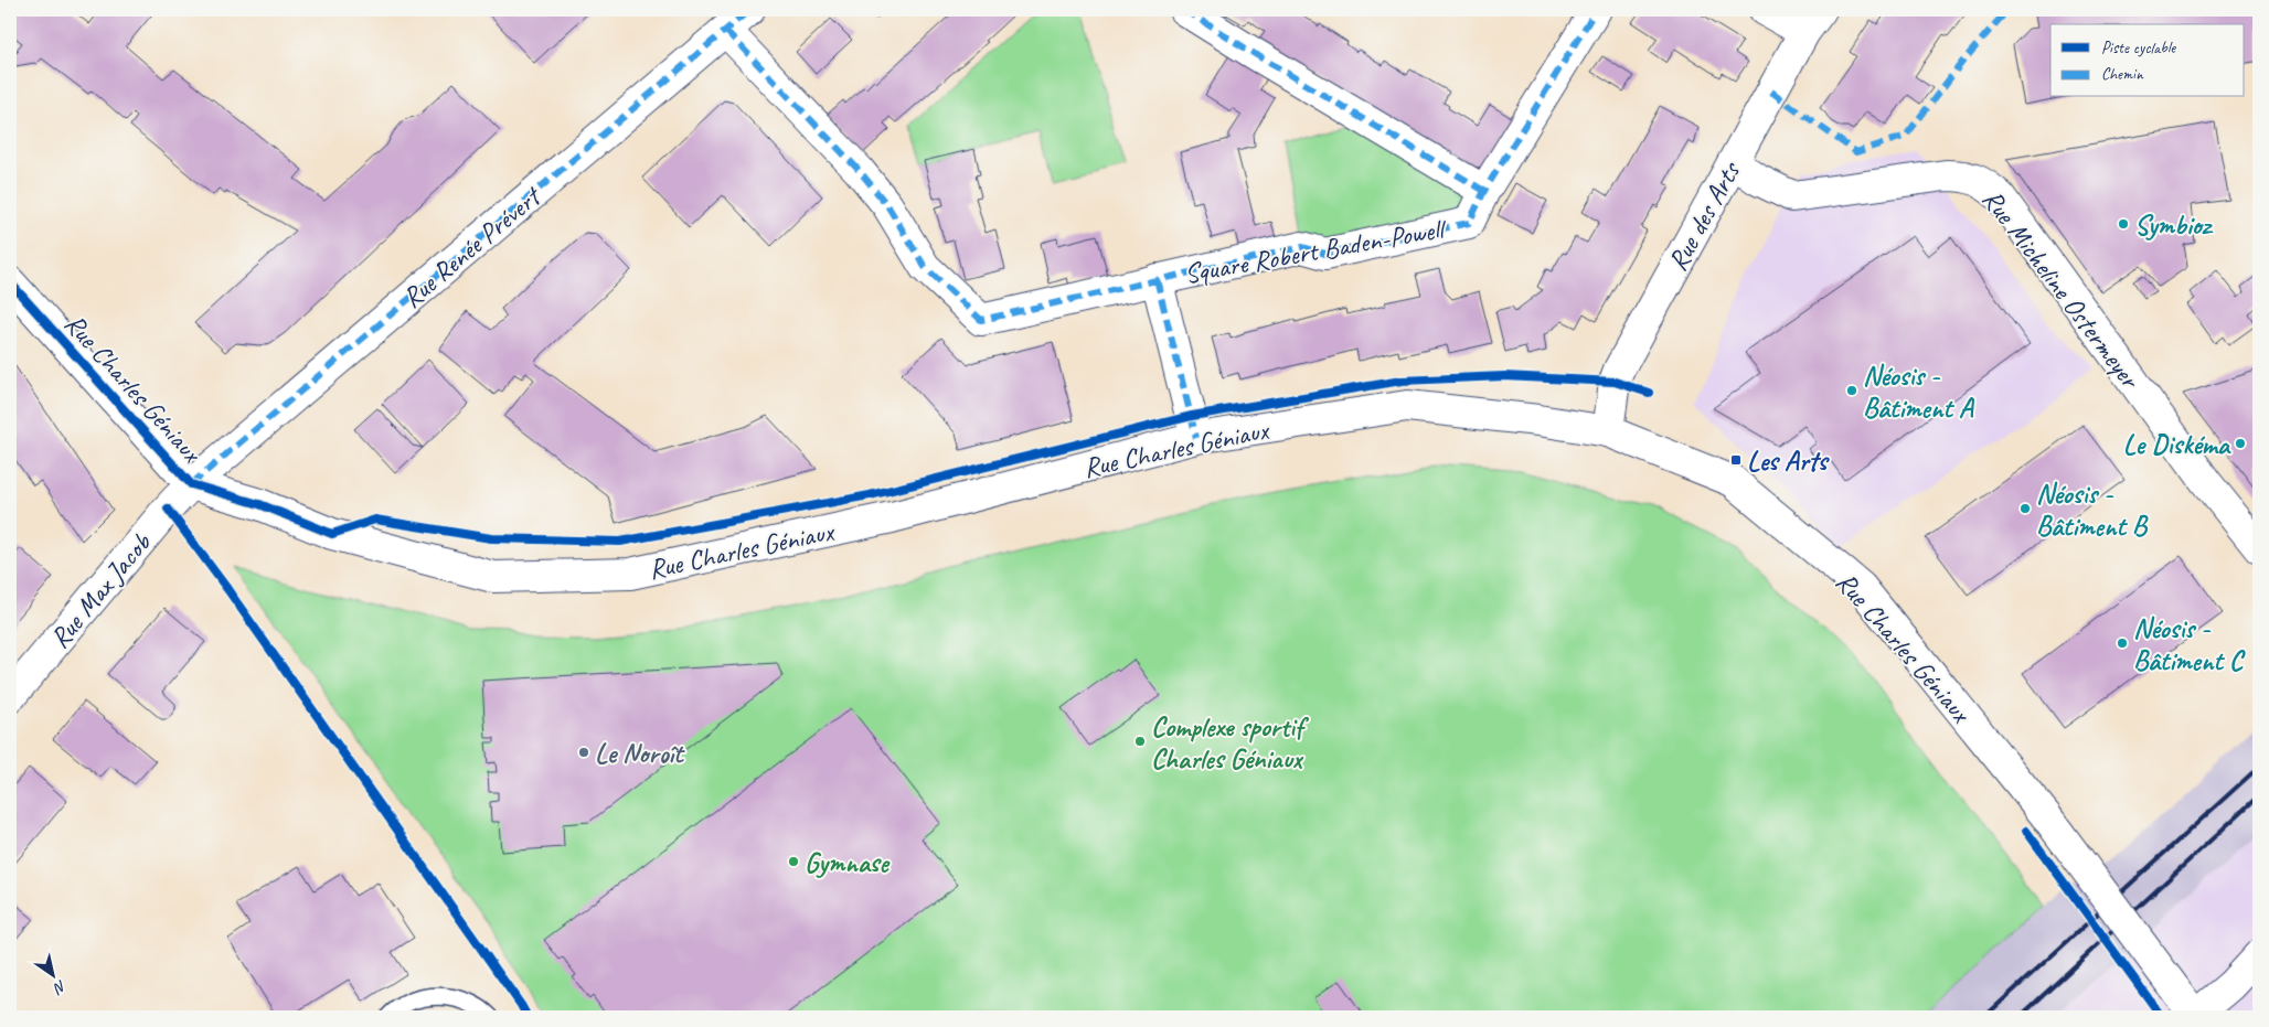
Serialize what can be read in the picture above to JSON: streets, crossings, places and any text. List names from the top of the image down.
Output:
{
  "streets": {
    "street": [
      "Rue des Arts",
      "Rue Renée Prévert",
      "Square Robert Baden-Powell",
      "Rue Micheline Ostermeyer",
      "Rue Charles Géniaux",
      "Rue Max Jacob"
    ]
  },
  "crossings": [
    ["Rue des Arts", "Rue Micheline Ostermeyer"],
    ["Rue des Arts", "Rue Charles Géniaux"],
    ["Rue Renée Prévert", "Square Robert Baden-Powell"],
    ["Rue Renée Prévert", "Rue Charles Géniaux"],
    ["Rue Renée Prévert", "Rue Max Jacob"],
    ["Square Robert Baden-Powell", "Rue Charles Géniaux"],
    ["Rue Charles Géniaux", "Rue Max Jacob"]
  ],
  "places": {
    "other": [
      "Symbioz",
      "Néosis - Bâtiment A",
      "Le Diskéma",
      "Néosis - Bâtiment B",
      "Néosis - Bâtiment C",
      "Complexe sportif Charles Géniaux",
      "Le Noroît",
      "Gymnase"
    ],
    "transit": ["Les Arts"]
  },
  "legend": ["Piste cyclable", "Chemin"],
  "north": "bottom right"
}
